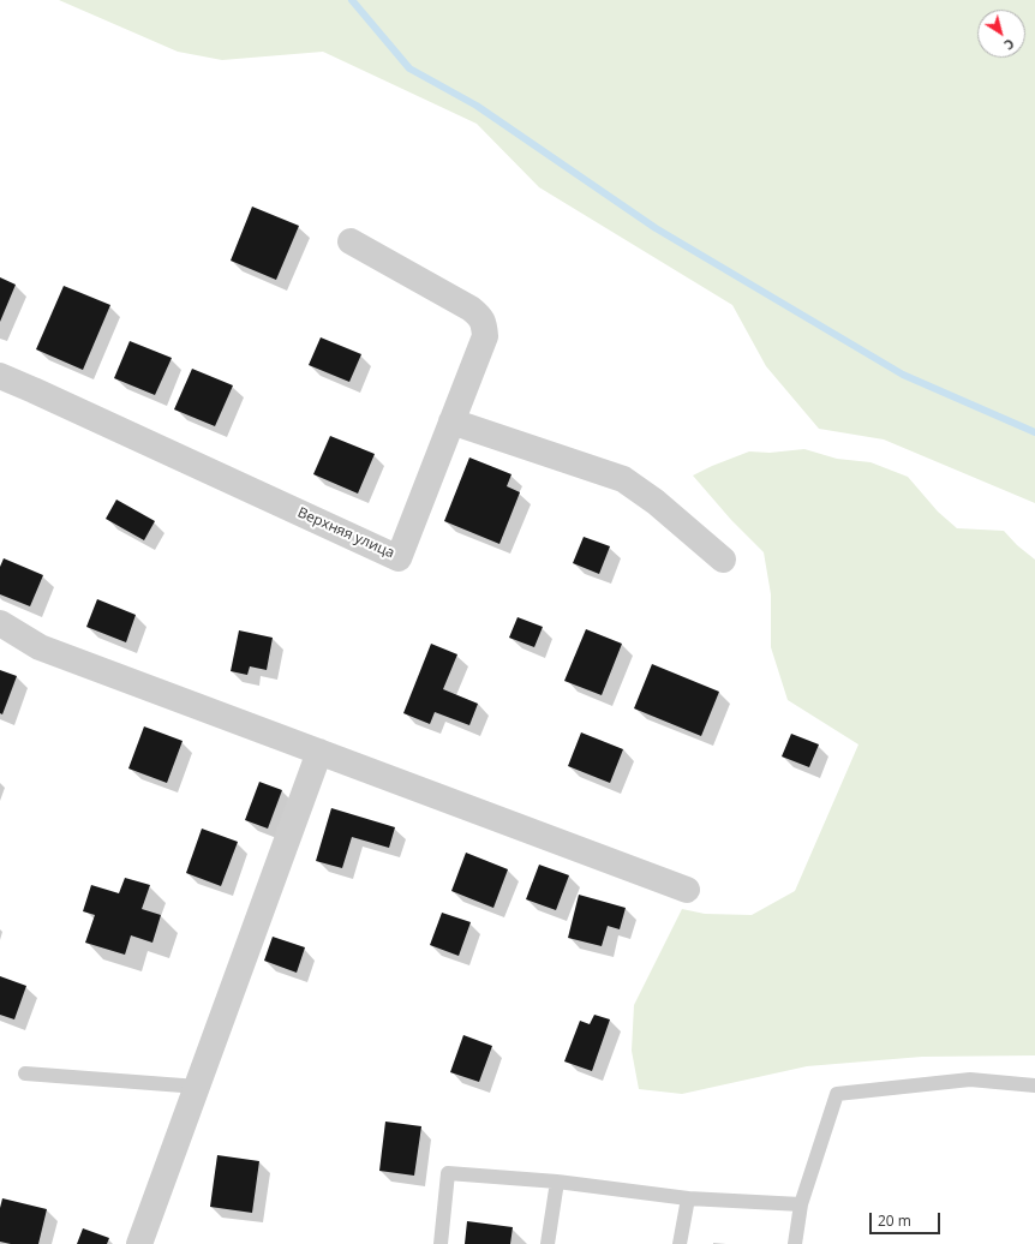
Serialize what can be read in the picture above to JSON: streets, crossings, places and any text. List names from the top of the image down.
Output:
{
  "streets": {
    "street": ["Верхняя улица"]
  },
  "scale_bar": "20 m",
  "north": "bottom right"
}
